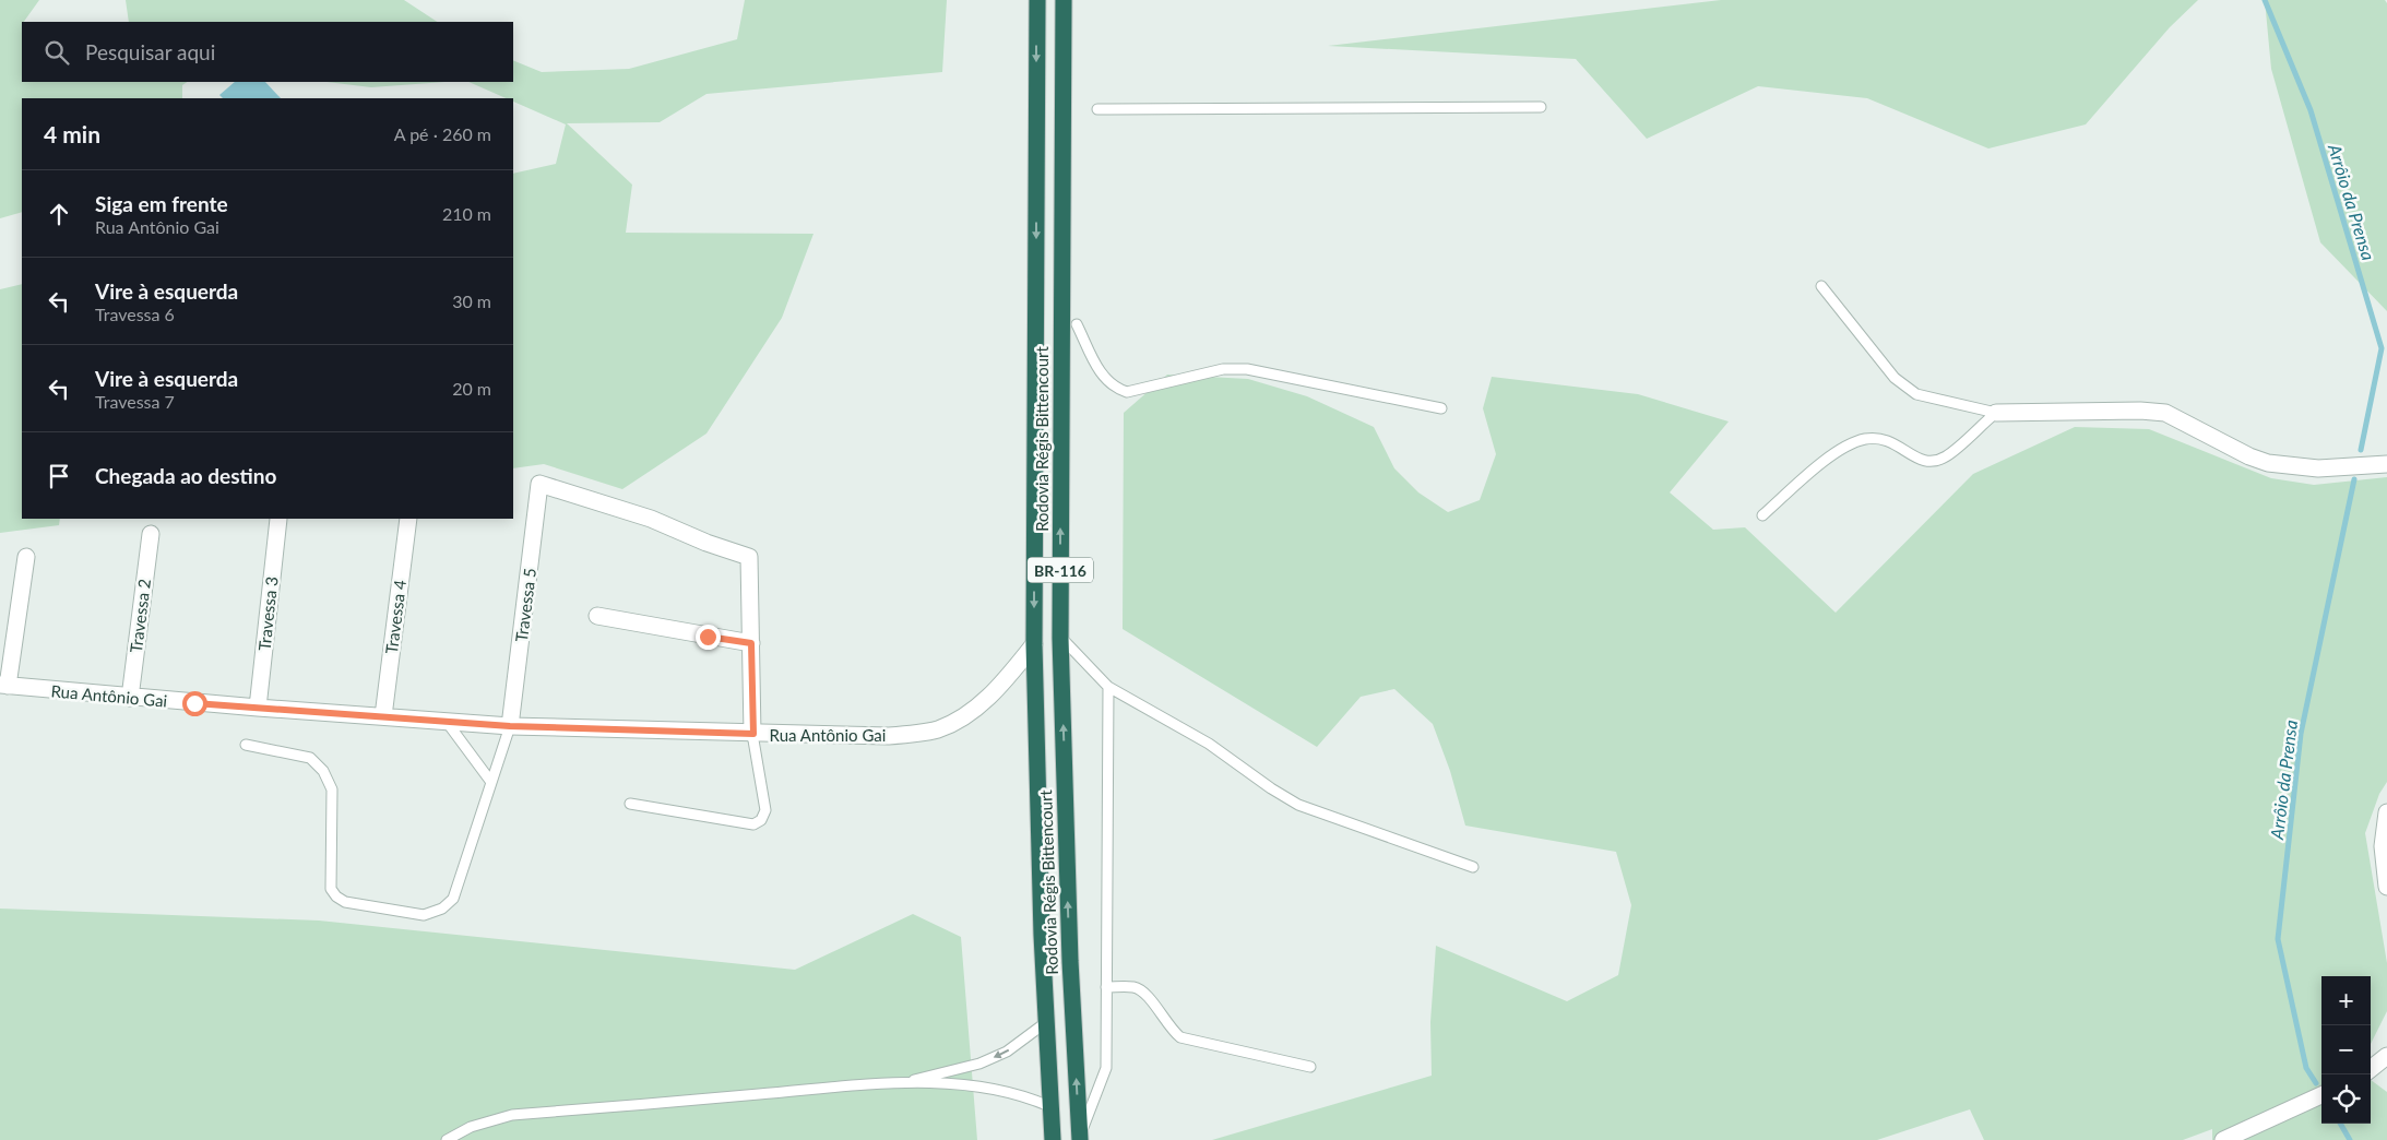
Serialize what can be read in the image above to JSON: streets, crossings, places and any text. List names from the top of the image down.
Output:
{
  "streets": {
    "highway": ["Rodovia Régis Bittencourt", "BR-116"],
    "street": [
      "Travessa 5",
      "Travessa 3",
      "Travessa 2",
      "Travessa 4",
      "Rua Antônio Gai"
    ]
  },
  "crossings": [
    ["Rodovia Régis Bittencourt", "Rua Antônio Gai"],
    ["Travessa 5", "Rua Antônio Gai"],
    ["Travessa 3", "Rua Antônio Gai"],
    ["Travessa 2", "Rua Antônio Gai"],
    ["Travessa 4", "Rua Antônio Gai"]
  ],
  "water": ["Arrôio da Prensa"],
  "page": {
    "search": "Pesquisar aqui",
    "heading": ["4 min", "A pé · 260 m"],
    "list": [
      ["Siga em frente", "Rua Antônio Gai", "210 m"],
      ["Vire à esquerda", "Travessa 6", "30 m"],
      ["Vire à esquerda", "Travessa 7", "20 m"],
      "Chegada ao destino"
    ],
    "map_buttons": ["+", "−"]
  }
}
